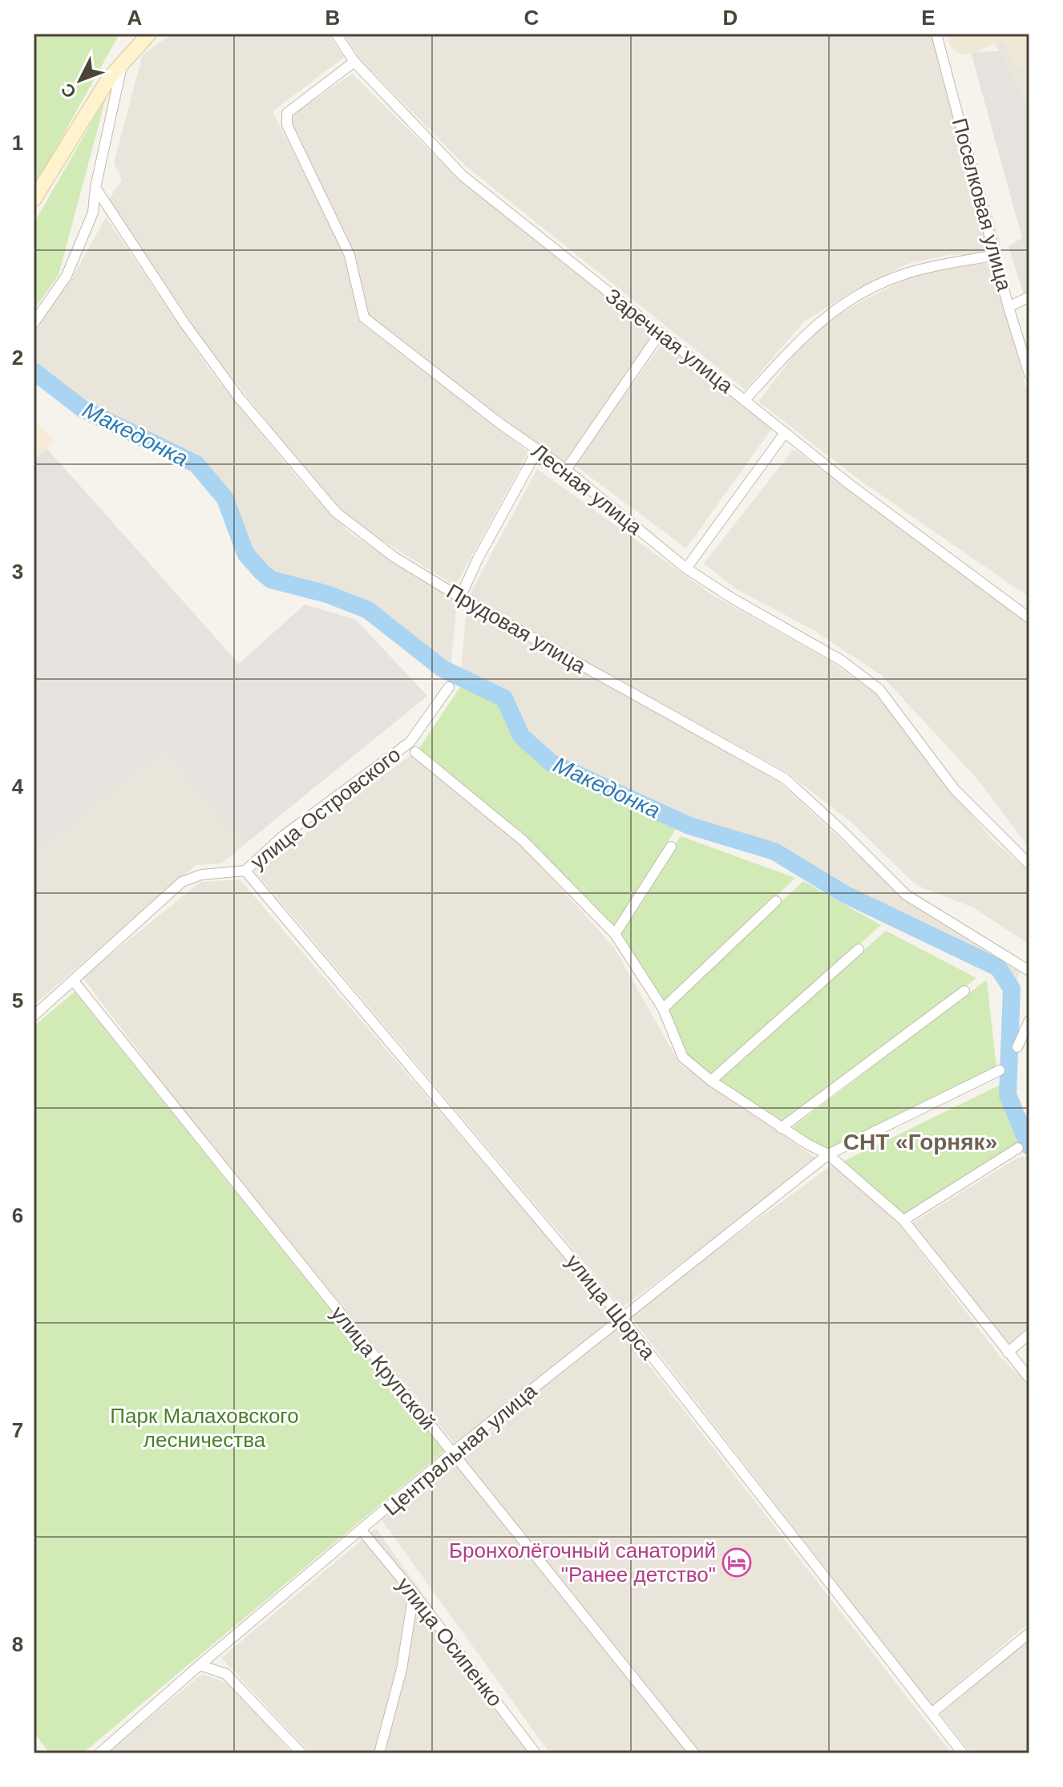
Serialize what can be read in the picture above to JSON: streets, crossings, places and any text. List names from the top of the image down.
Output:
{
  "streets": {
    "street": [
      "Поселковая улица",
      "Заречная улица",
      "Лесная улица",
      "Прудовая улица",
      "улица Островского",
      "улица Щорса",
      "улица Крупской",
      "Центральная улица",
      "улица Осипенко"
    ]
  },
  "crossings": [
    ["Заречная улица", "Лесная улица"],
    ["улица Островского", "улица Щорса"],
    ["улица Островского", "улица Крупской"],
    ["улица Щорса", "Центральная улица"],
    ["улица Крупской", "Центральная улица"],
    ["Центральная улица", "улица Осипенко"]
  ],
  "districts": ["СНТ «Горняк»"],
  "water": ["Македонка"],
  "parks": ["Парк Малаховского лесничества"],
  "places": {
    "hotel": ["Бронхолёгочный санаторий \"Ранее детство\""]
  },
  "north": "bottom left",
  "grid": {
    "columns": [
      "A",
      "B",
      "C",
      "D",
      "E"
    ],
    "rows": [
      "1",
      "2",
      "3",
      "4",
      "5",
      "6",
      "7",
      "8"
    ]
  }
}
